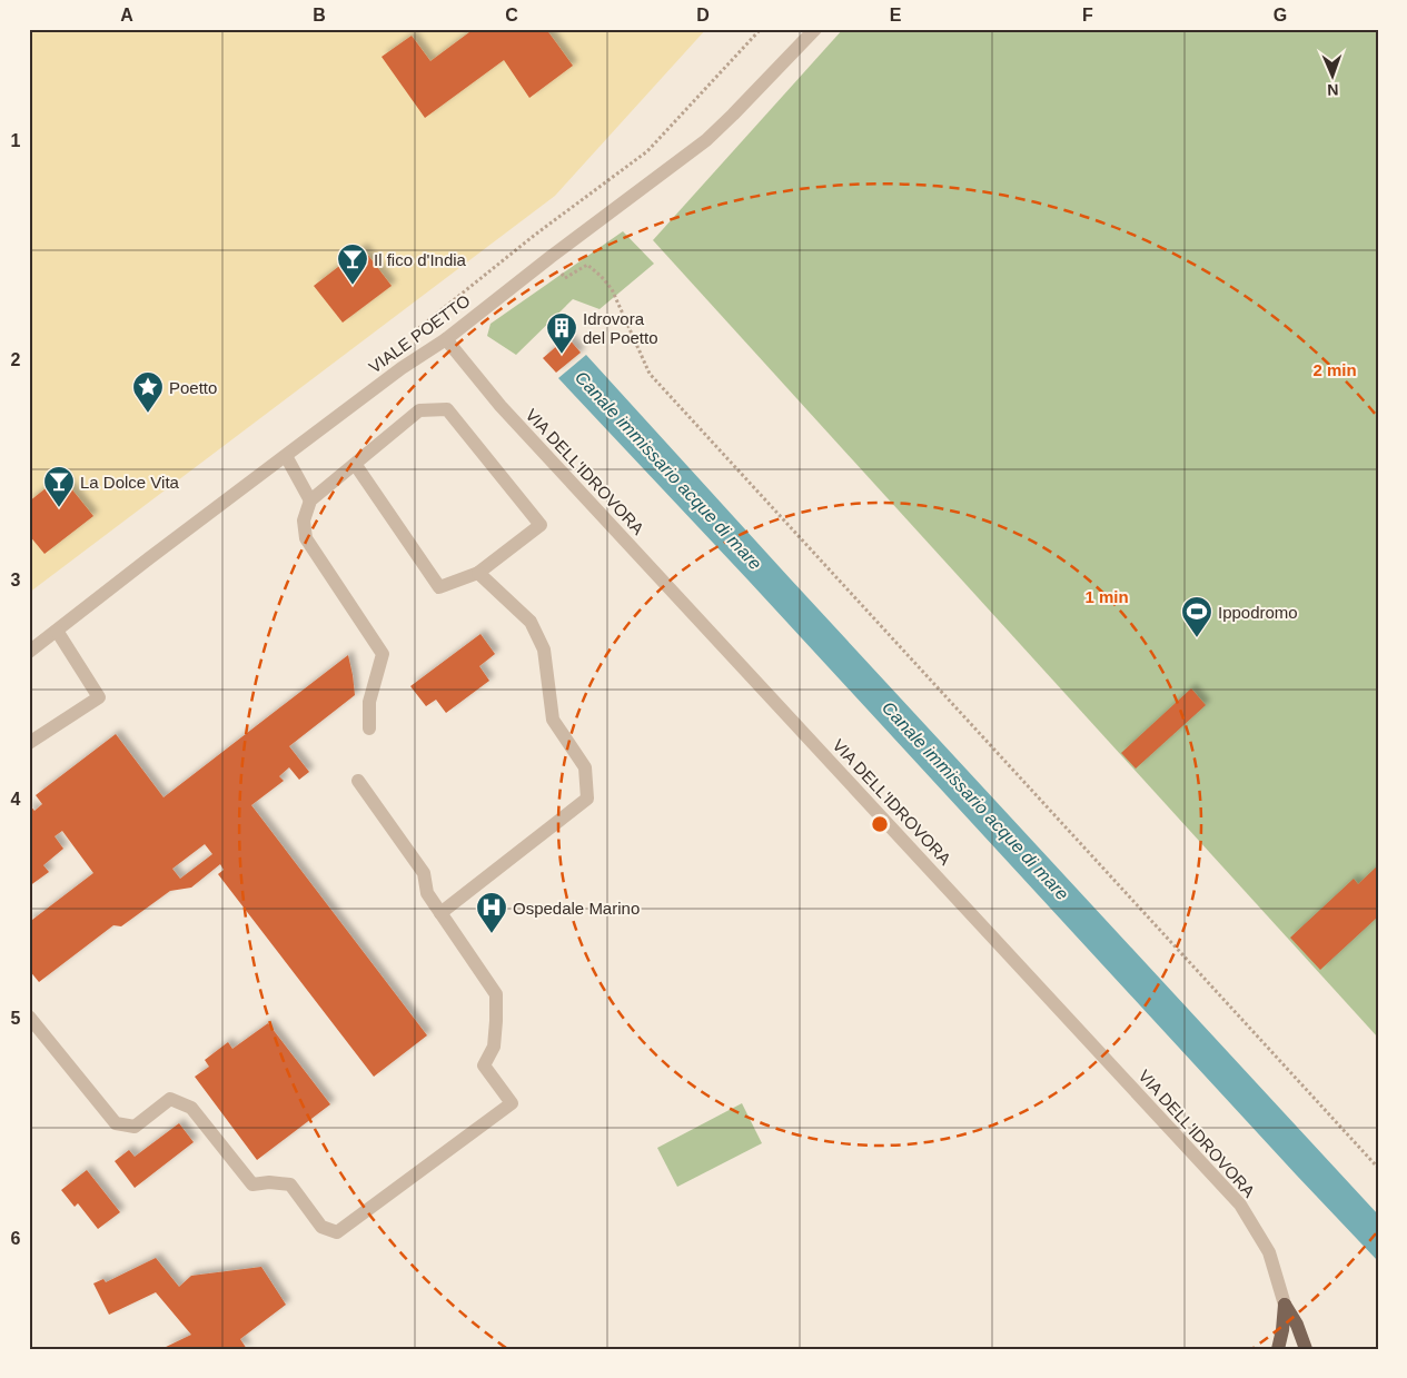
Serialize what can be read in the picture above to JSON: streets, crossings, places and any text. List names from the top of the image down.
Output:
{
  "streets": {
    "main road": ["VIA DELL'IDROVORA"],
    "street": ["VIALE POETTO"]
  },
  "crossings": [
    ["VIALE POETTO", "VIA DELL'IDROVORA"]
  ],
  "water": ["Canale immissario acque di mare"],
  "places": {
    "bar": ["Il fico d'India", "La Dolce Vita"],
    "building": ["Idrovora del Poetto"],
    "place": ["Poetto"],
    "sports": ["Ippodromo"],
    "hospital": ["Ospedale Marino"]
  },
  "north": "bottom",
  "grid": {
    "columns": [
      "A",
      "B",
      "C",
      "D",
      "E",
      "F",
      "G"
    ],
    "rows": [
      "1",
      "2",
      "3",
      "4",
      "5",
      "6"
    ]
  },
  "rings": ["2 min", "1 min"]
}
